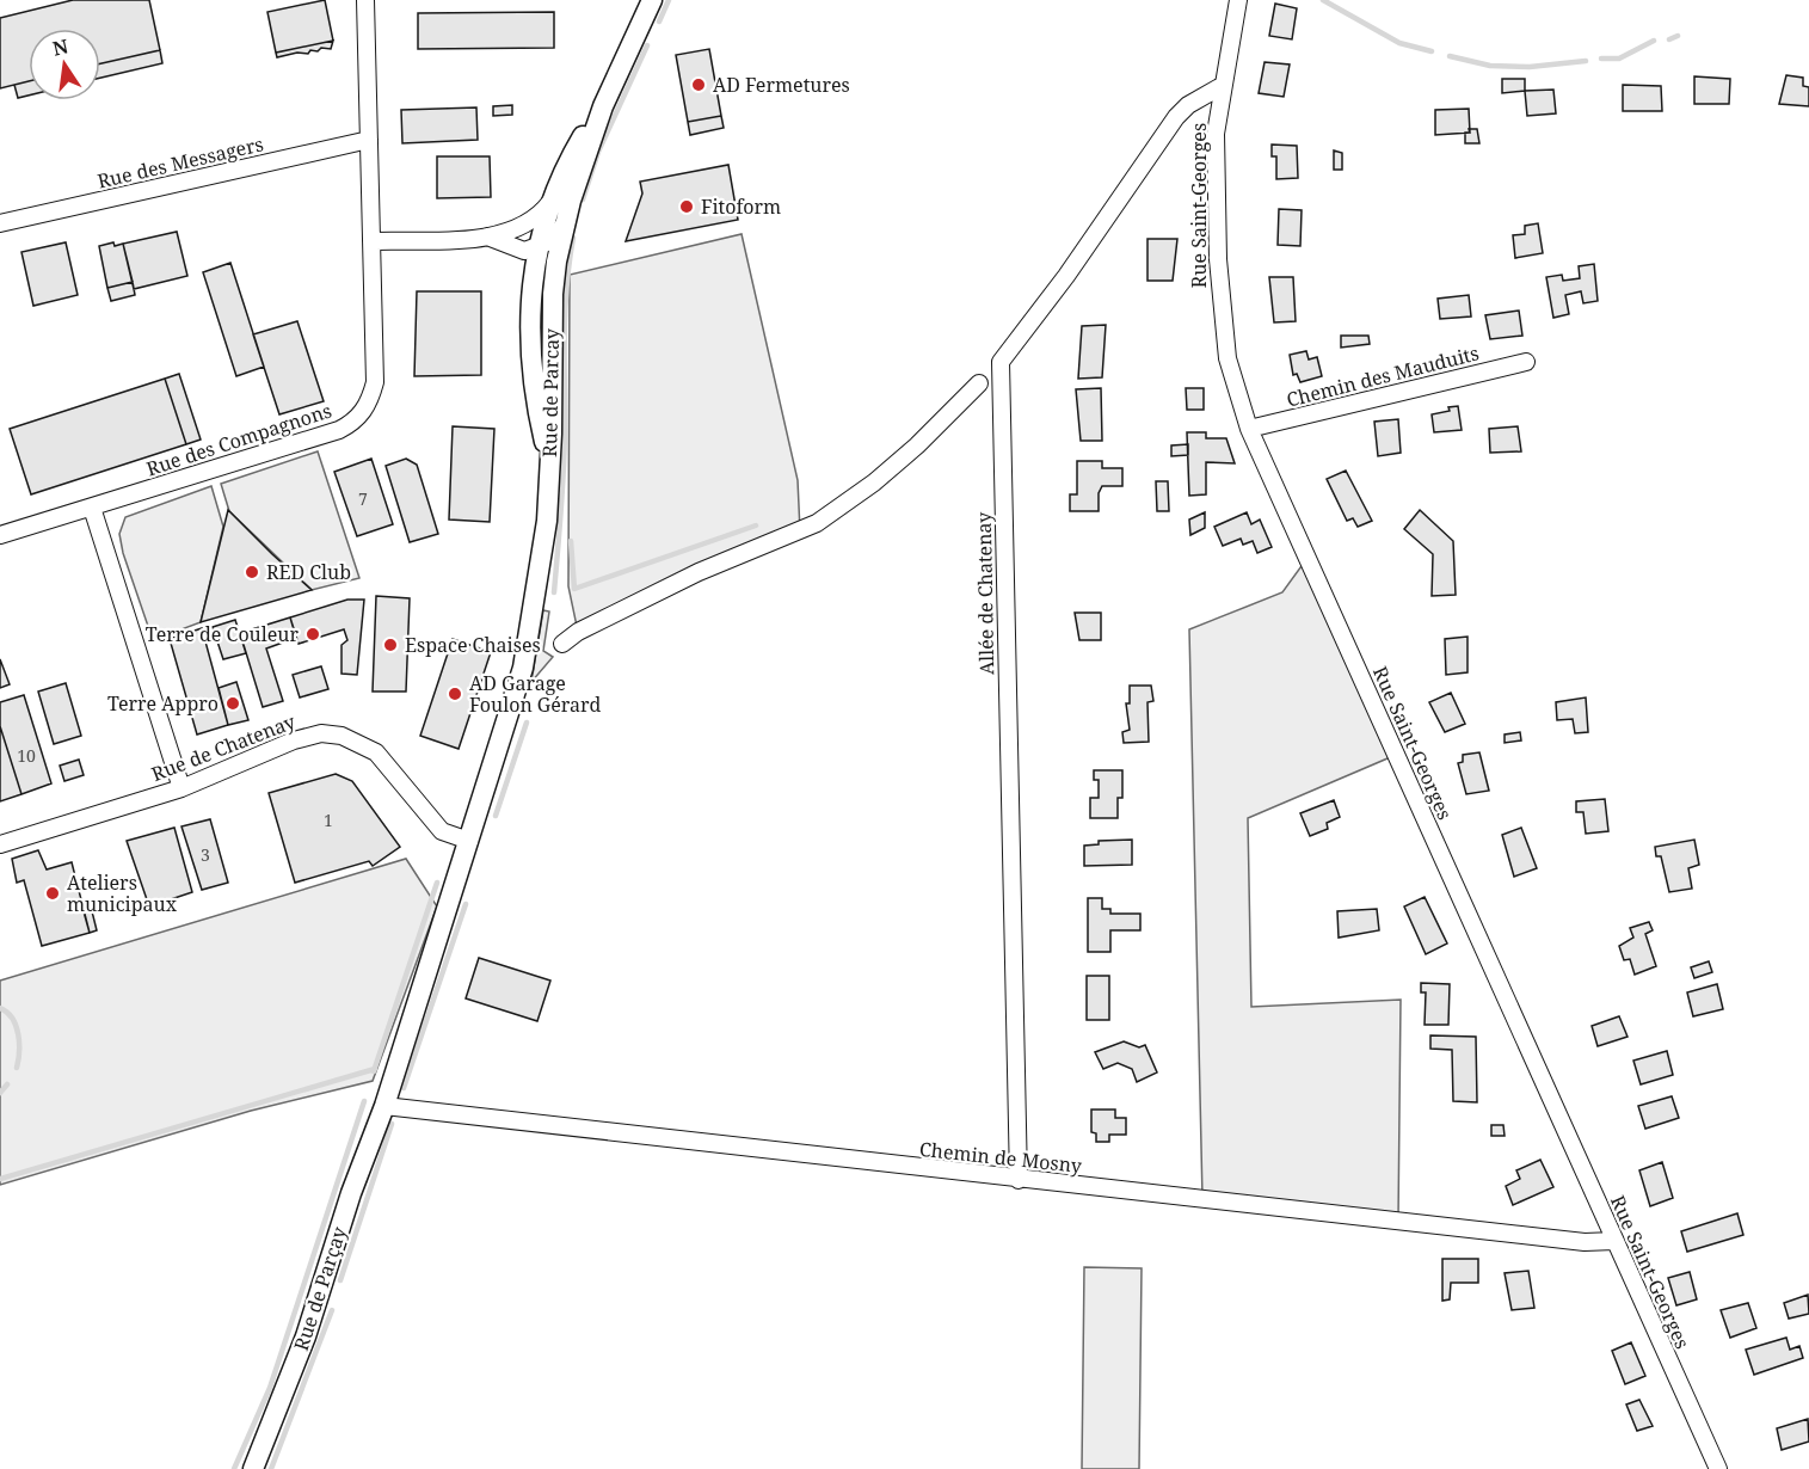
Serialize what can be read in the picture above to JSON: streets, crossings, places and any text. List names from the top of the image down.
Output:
{
  "streets": {
    "street": [
      "Rue des Messagers",
      "Rue Saint-Georges",
      "Chemin des Mauduits",
      "Rue de Parcay",
      "Rue des Compagnons",
      "Allée de Chatenay",
      "Rue de Chatenay",
      "Chemin de Mosny",
      "Rue de Parçay"
    ]
  },
  "crossings": [
    ["Rue Saint-Georges", "Chemin des Mauduits"],
    ["Rue Saint-Georges", "Chemin de Mosny"],
    ["Rue de Parcay", "Rue de Parçay"],
    ["Allée de Chatenay", "Chemin de Mosny"],
    ["Rue de Chatenay", "Rue de Parçay"],
    ["Chemin de Mosny", "Rue de Parçay"]
  ],
  "places": [
    "AD Fermetures",
    "Fitoform",
    "RED Club",
    "Terre de Couleur",
    "Espace Chaises",
    "AD Garage Foulon Gérard",
    "Terre Appro",
    "Ateliers municipaux"
  ],
  "house_numbers": [
    "7",
    "10",
    "1",
    "3"
  ],
  "north": "top"
}
